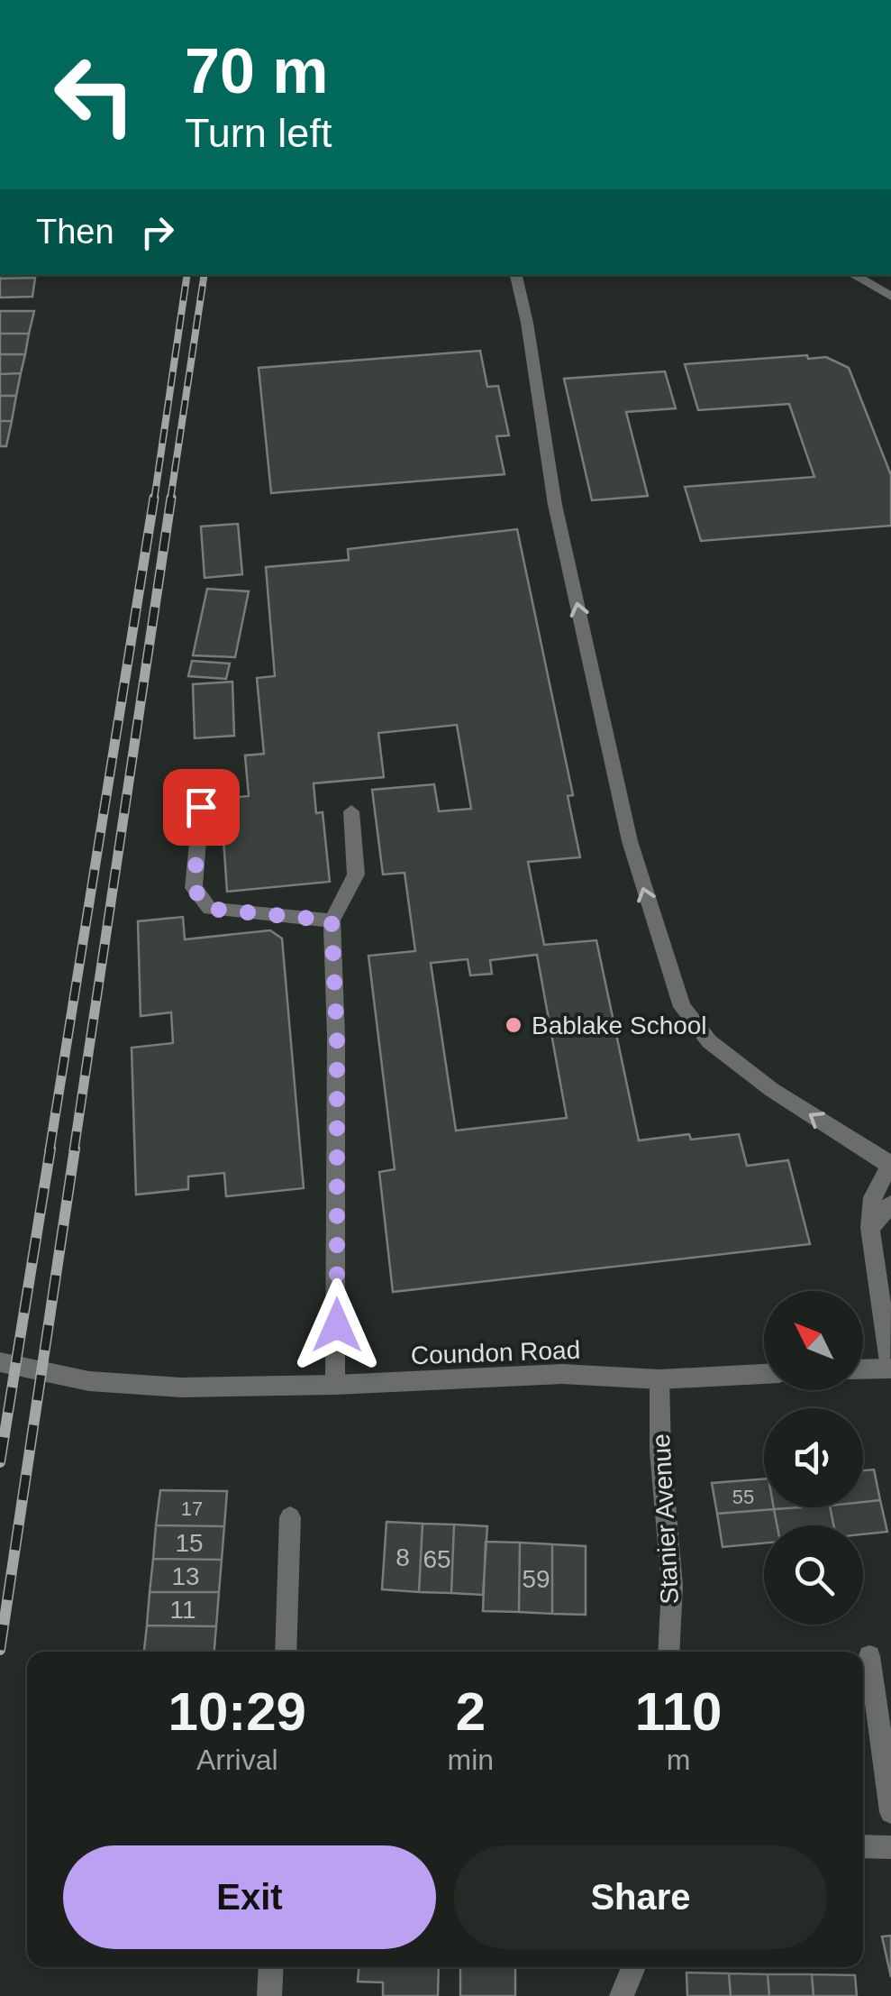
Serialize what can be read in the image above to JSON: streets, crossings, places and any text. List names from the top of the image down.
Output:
{
  "streets": {
    "street": ["Coundon Road", "Stanier Avenue"]
  },
  "crossings": [
    ["Coundon Road", "Stanier Avenue"]
  ],
  "places": ["Bablake School"],
  "house_numbers": [
    "55",
    "17",
    "15",
    "8",
    "65",
    "13",
    "59",
    "11"
  ],
  "north": "top left",
  "page": {
    "turn": ["70 m", "Turn left"],
    "then": "Then",
    "eta": [
      "10:29",
      "Arrival",
      "2",
      "min",
      "110",
      "m"
    ],
    "buttons": ["Exit", "Share"]
  }
}
